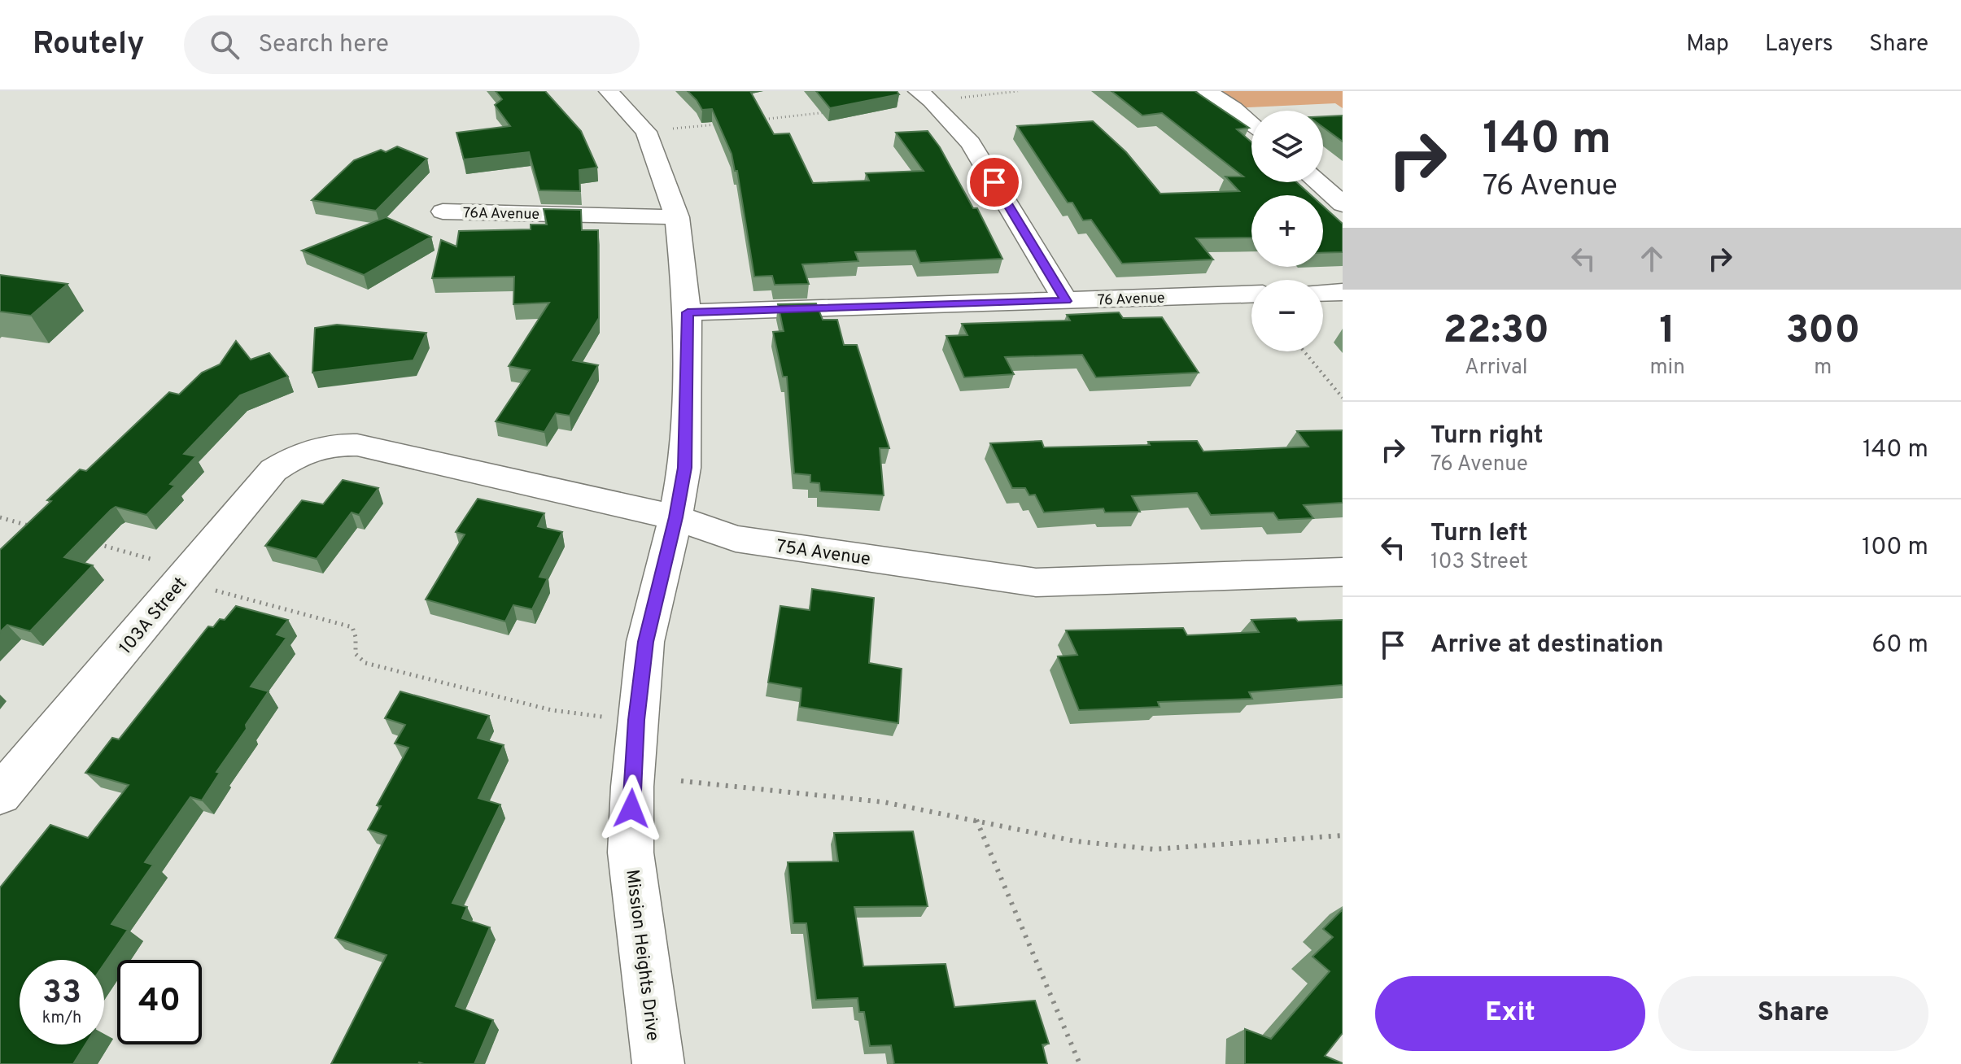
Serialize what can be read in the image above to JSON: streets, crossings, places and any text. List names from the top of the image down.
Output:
{
  "streets": {
    "street": [
      "76A Avenue",
      "76 Avenue",
      "75A Avenue",
      "103A Street",
      "Mission Heights Drive"
    ]
  },
  "crossings": [
    ["76A Avenue", "Mission Heights Drive"],
    ["76 Avenue", "Mission Heights Drive"],
    ["75A Avenue", "103A Street"],
    ["75A Avenue", "Mission Heights Drive"]
  ],
  "page": {
    "header": "Routely",
    "search": "Search here",
    "nav": ["Map", "Layers", "Share"],
    "turn": ["140 m", "76 Avenue"],
    "map_buttons": ["+", "−"],
    "eta": [
      "22:30",
      "Arrival",
      "1",
      "min",
      "300",
      "m"
    ],
    "list": [
      {
        "name": "Turn right",
        "note": "76 Avenue",
        "value": "140 m"
      },
      {
        "name": "Turn left",
        "note": "103 Street",
        "value": "100 m"
      },
      {
        "name": "Arrive at destination",
        "value": "60 m"
      }
    ],
    "speed": "33 km/h",
    "limit": "40",
    "buttons": ["Exit", "Share"]
  }
}
